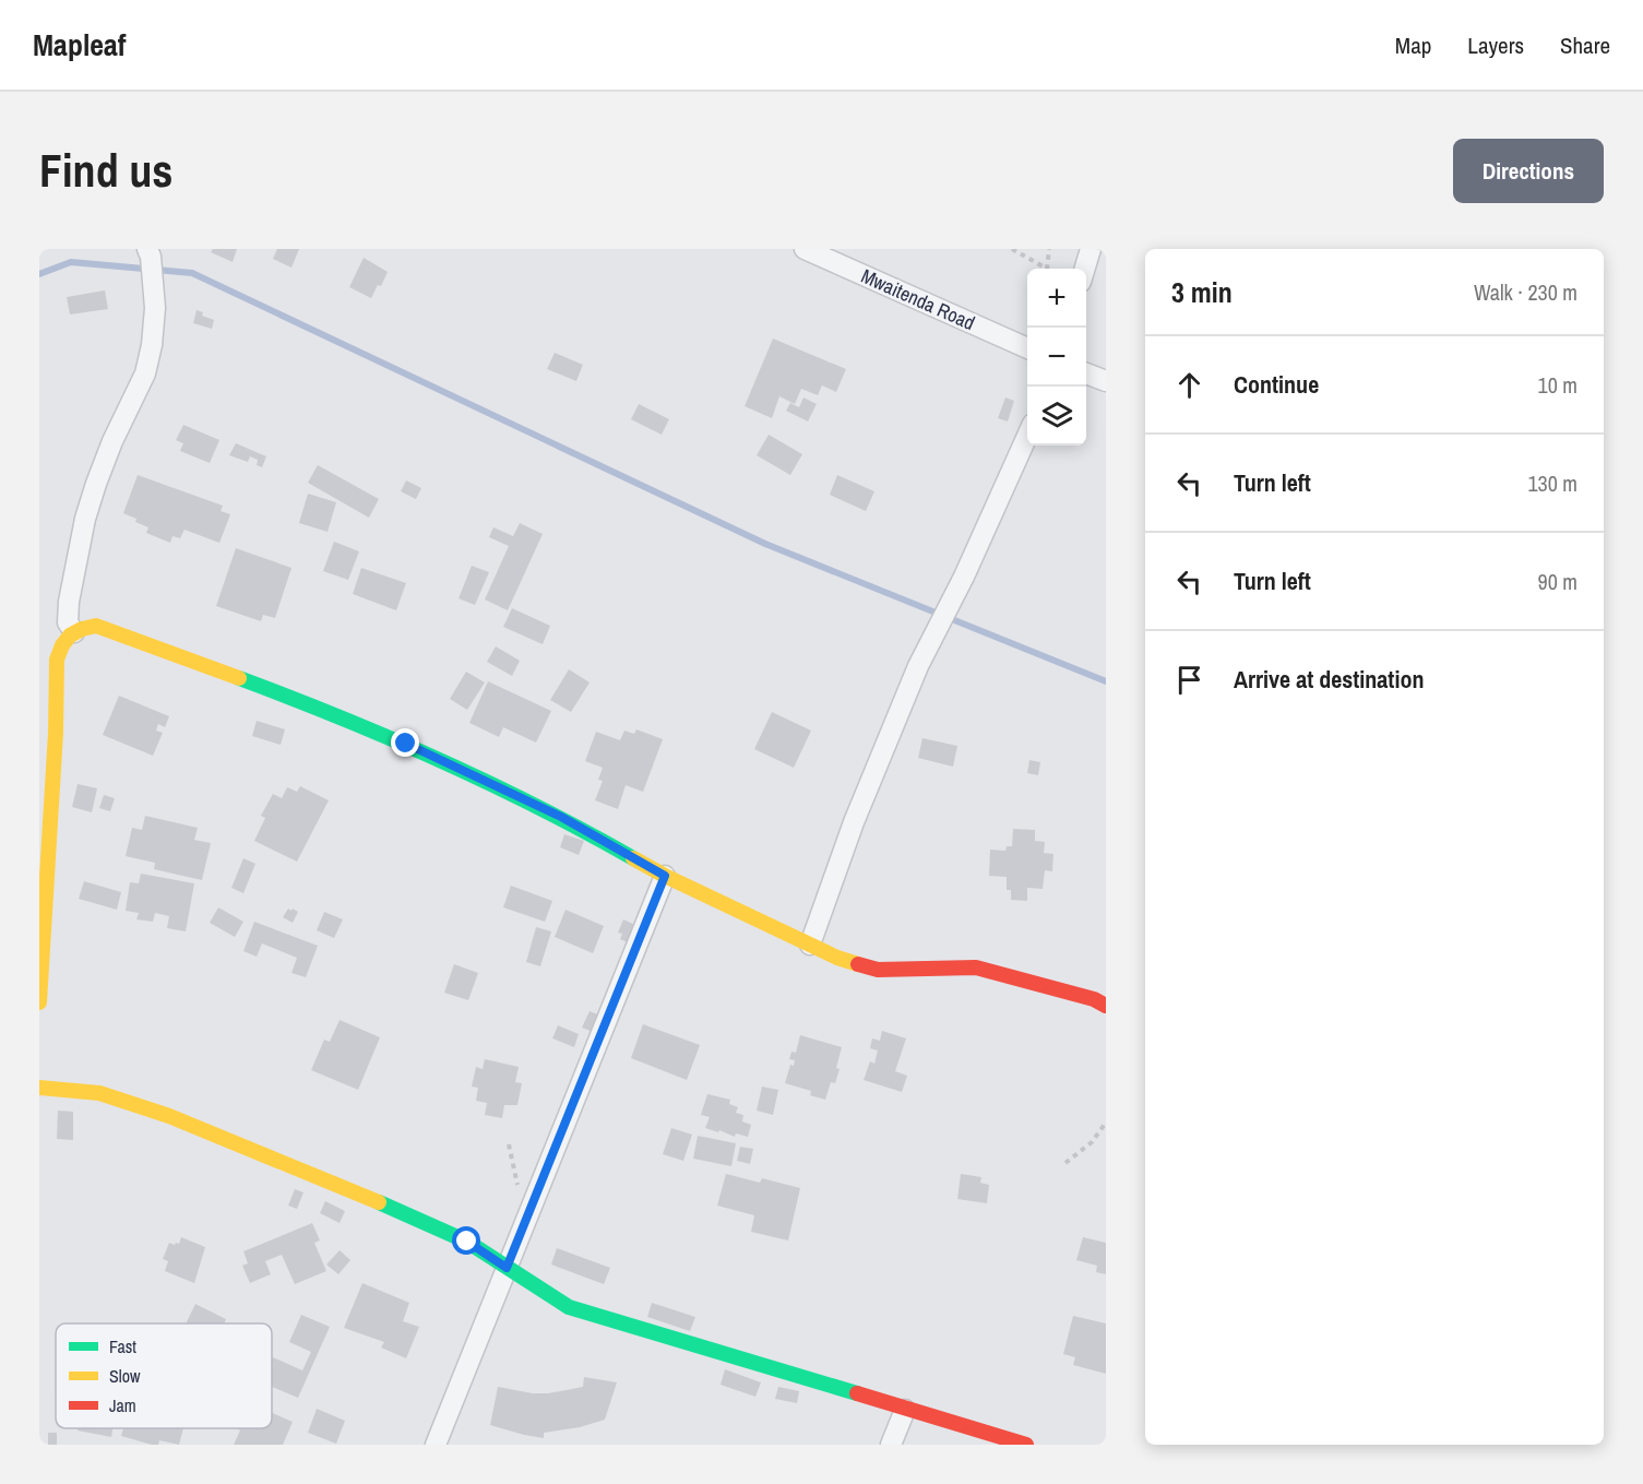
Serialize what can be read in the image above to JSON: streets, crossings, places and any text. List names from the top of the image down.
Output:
{
  "streets": {
    "street": ["Mwaitenda Road"]
  },
  "legend": ["Fast", "Slow", "Jam"],
  "page": {
    "header": "Mapleaf",
    "nav": ["Map", "Layers", "Share"],
    "buttons": "Directions",
    "title": "Find us",
    "heading": ["3 min", "Walk · 230 m"],
    "map_buttons": ["+", "−"],
    "list": [
      ["Continue", "10 m"],
      ["Turn left", "130 m"],
      ["Turn left", "90 m"],
      "Arrive at destination"
    ]
  }
}
